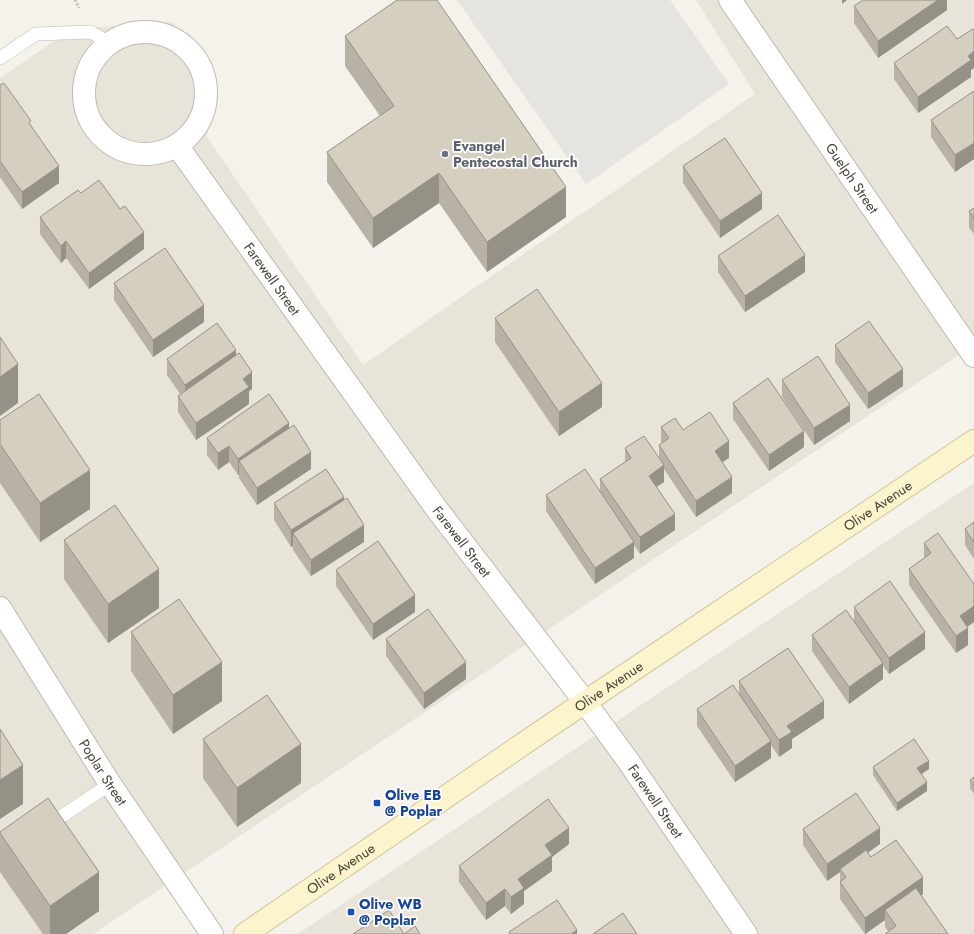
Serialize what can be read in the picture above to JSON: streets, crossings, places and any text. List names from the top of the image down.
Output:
{
  "streets": {
    "main road": ["Olive Avenue"],
    "street": ["Guelph Street", "Farewell Street", "Poplar Street"]
  },
  "crossings": [
    ["Farewell Street", "Olive Avenue"]
  ],
  "places": {
    "other": ["Evangel Pentecostal Church"],
    "transit": ["Olive EB @ Poplar", "Olive WB @ Poplar"]
  }
}
